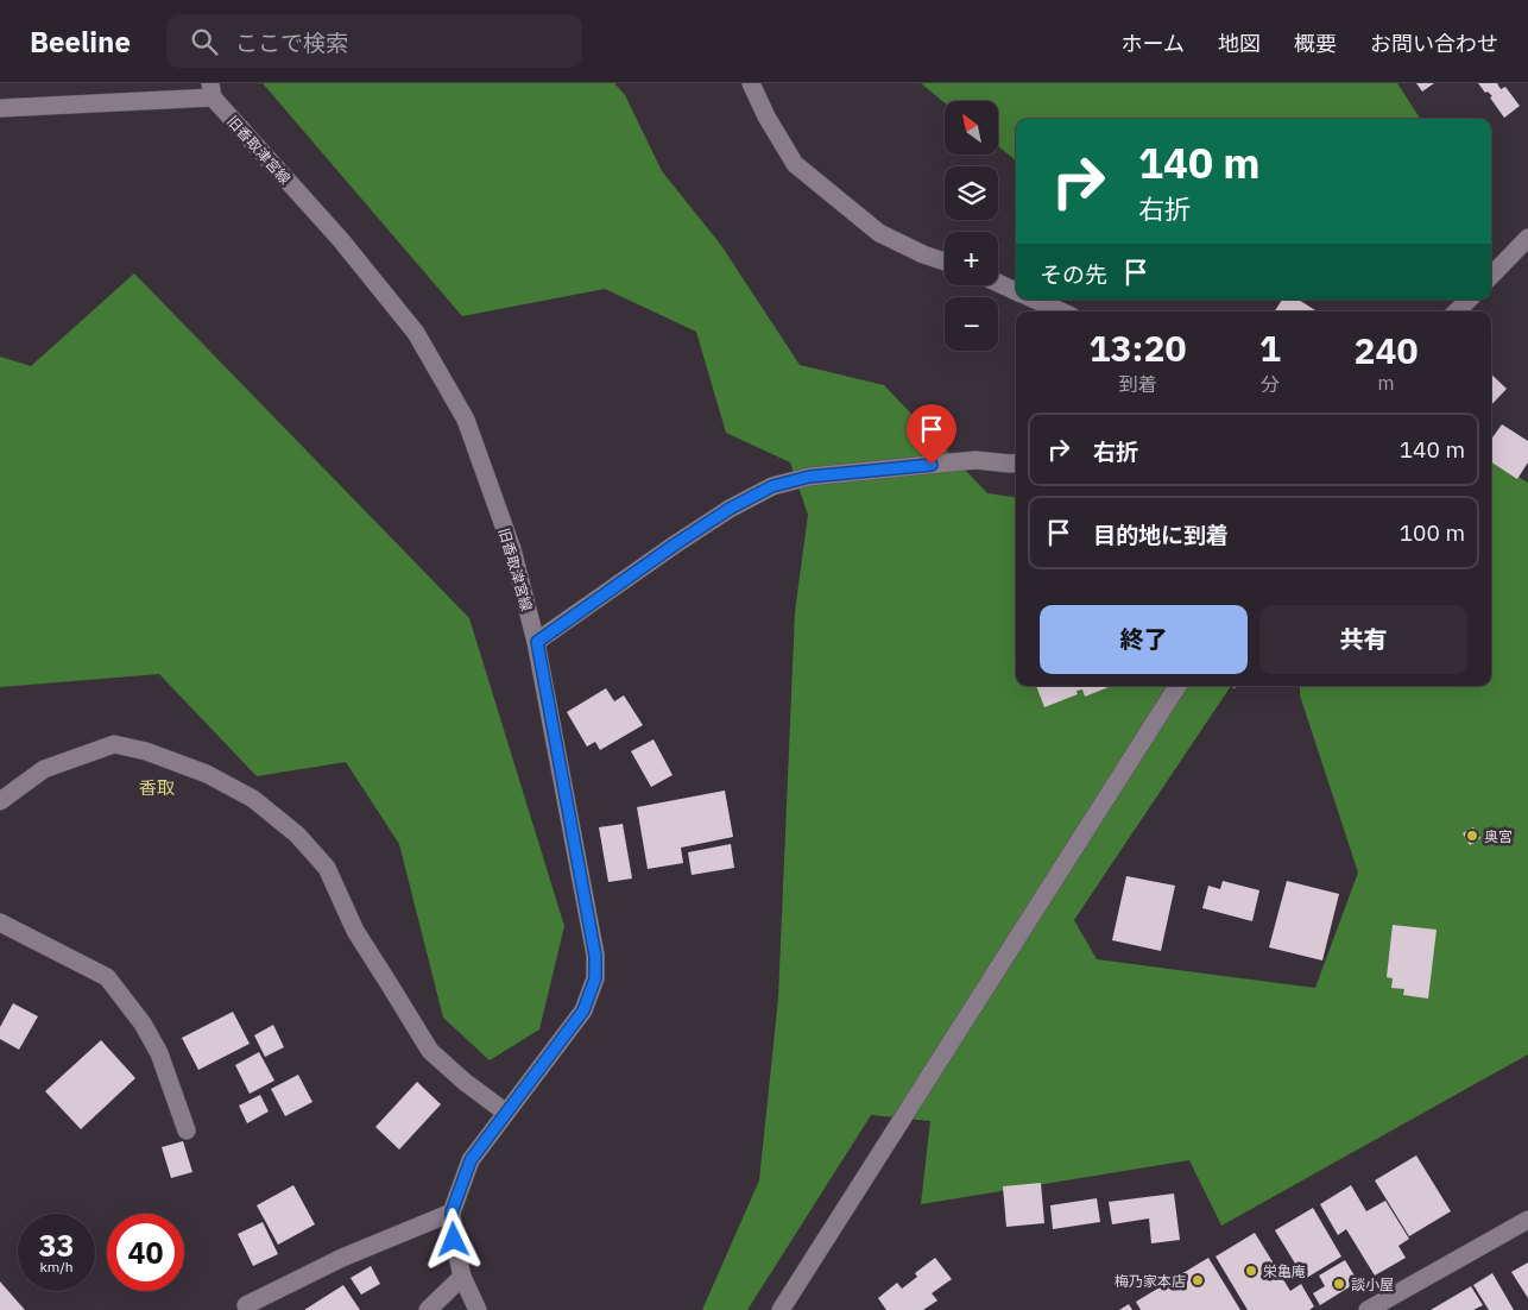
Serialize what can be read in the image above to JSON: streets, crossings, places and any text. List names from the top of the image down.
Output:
{
  "streets": {
    "street": ["旧香取津宮線"]
  },
  "districts": ["香取"],
  "places": [
    "奥宮",
    "栄亀庵",
    "梅乃家本店",
    "談小屋"
  ],
  "north": "top left",
  "page": {
    "header": "Beeline",
    "search": "ここで検索",
    "nav": [
      "ホーム",
      "地図",
      "概要",
      "お問い合わせ"
    ],
    "map_buttons": ["+", "−"],
    "turn": ["140 m", "右折"],
    "then": "その先",
    "eta": [
      "13:20",
      "到着",
      "1",
      "分",
      "240",
      "m"
    ],
    "list": [
      {
        "name": "右折",
        "value": "140 m"
      },
      {
        "name": "目的地に到着",
        "value": "100 m"
      }
    ],
    "buttons": ["終了", "共有"],
    "speed": "33 km/h",
    "limit": "40"
  }
}
